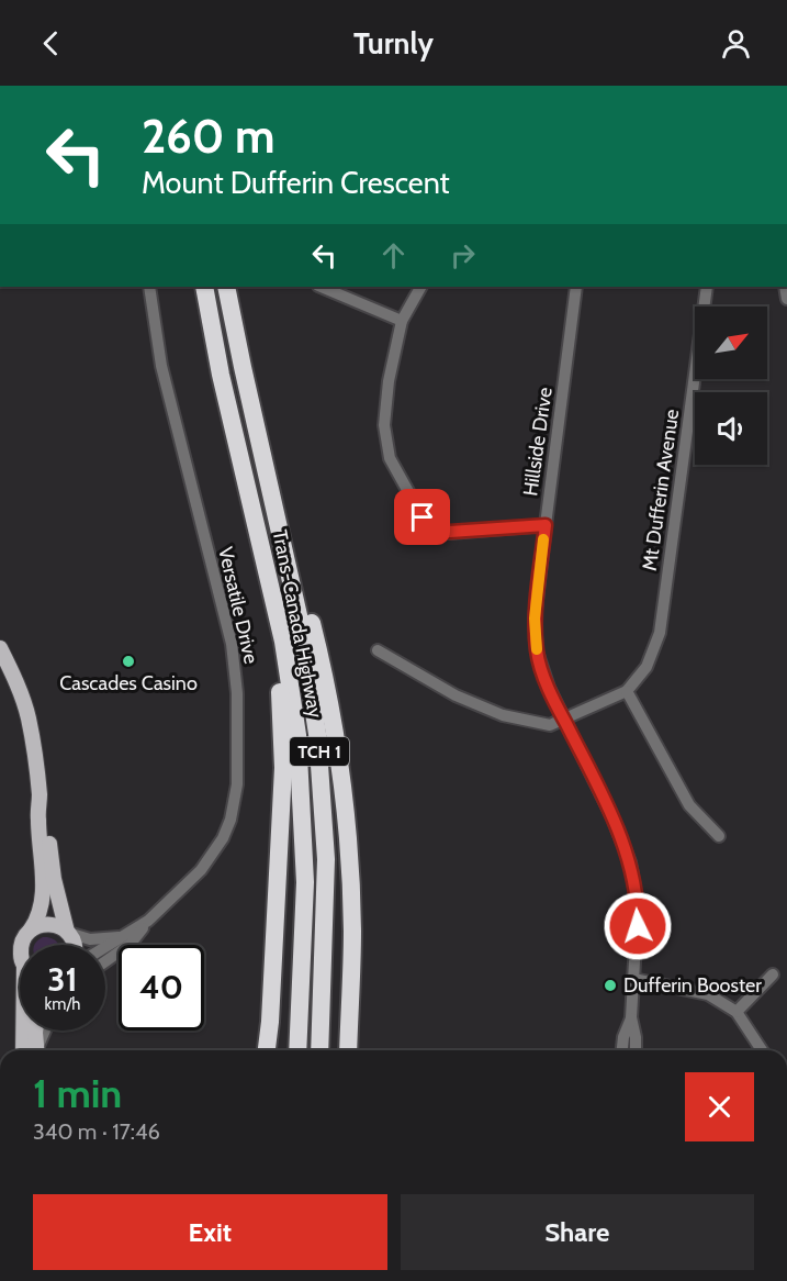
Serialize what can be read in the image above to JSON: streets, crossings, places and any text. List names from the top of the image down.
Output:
{
  "streets": {
    "highway": ["Trans-Canada Highway", "TCH 1"],
    "street": ["Hillside Drive", "Mt Dufferin Avenue", "Versatile Drive"]
  },
  "places": ["Cascades Casino", "Dufferin Booster"],
  "north": "top right",
  "page": {
    "header": "Turnly",
    "turn": ["260 m", "Mount Dufferin Crescent"],
    "speed": "31 km/h",
    "limit": "40",
    "heading": ["1 min", "340 m · 17:46"],
    "buttons": ["Exit", "Share"]
  }
}
